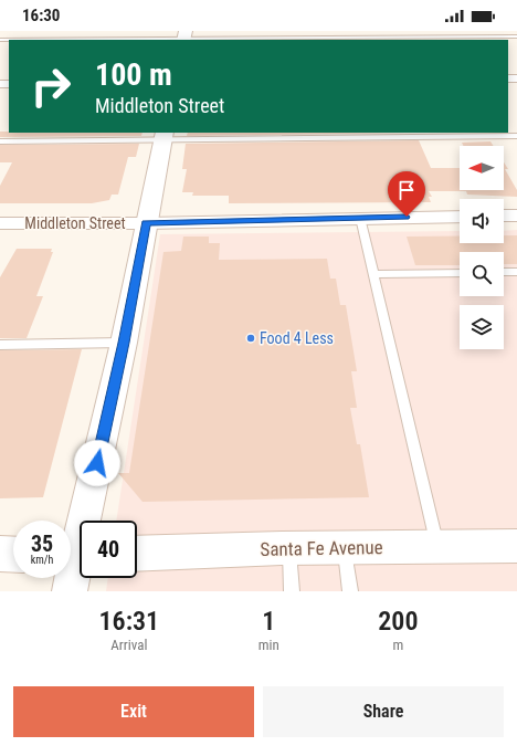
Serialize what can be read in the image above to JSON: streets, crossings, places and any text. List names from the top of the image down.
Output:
{
  "streets": {
    "street": ["Middleton Street", "Santa Fe Avenue"]
  },
  "places": ["Food 4 Less"],
  "north": "left",
  "page": {
    "status": "16:30",
    "turn": ["100 m", "Middleton Street"],
    "speed": "35 km/h",
    "limit": "40",
    "eta": [
      "16:31",
      "Arrival",
      "1",
      "min",
      "200",
      "m"
    ],
    "buttons": ["Exit", "Share"]
  }
}
